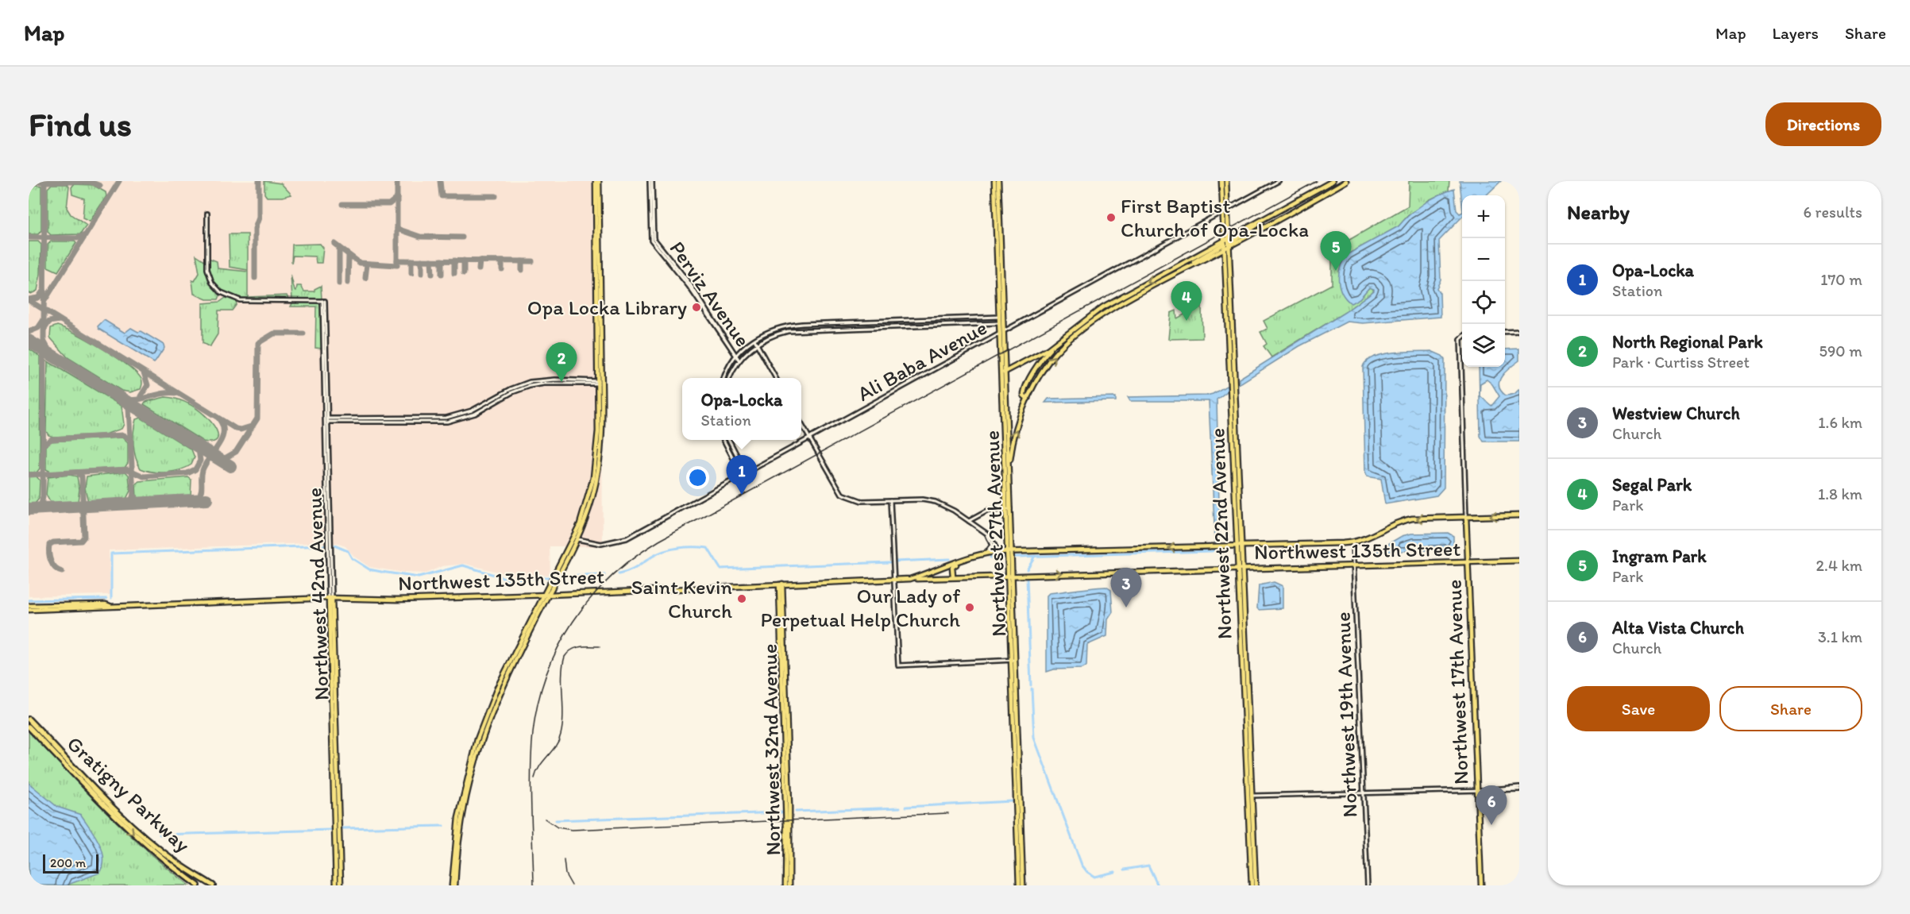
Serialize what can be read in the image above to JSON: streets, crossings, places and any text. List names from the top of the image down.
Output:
{
  "streets": {
    "highway": ["Gratigny Parkway"],
    "main road": [
      "Northwest 27th Avenue",
      "Northwest 22nd Avenue",
      "Northwest 135th Street",
      "Northwest 42nd Avenue",
      "Northwest 17th Avenue",
      "Northwest 32nd Avenue"
    ],
    "street": ["Perviz Avenue", "Ali Baba Avenue", "Northwest 19th Avenue"]
  },
  "crossings": [
    ["Ali Baba Avenue", "Northwest 27th Avenue"],
    ["Ali Baba Avenue", "Northwest 22nd Avenue"],
    ["Northwest 27th Avenue", "Northwest 135th Street"],
    ["Northwest 22nd Avenue", "Northwest 135th Street"],
    ["Northwest 135th Street", "Northwest 42nd Avenue"],
    ["Northwest 135th Street", "Northwest 17th Avenue"],
    ["Northwest 135th Street", "Northwest 19th Avenue"],
    ["Northwest 135th Street", "Northwest 32nd Avenue"]
  ],
  "places": [
    "First Baptist Church of Opa-Locka",
    "Opa Locka Library",
    "Saint Kevin Church",
    "Our Lady of Perpetual Help Church"
  ],
  "scale_bar": "200 m",
  "page": {
    "header": "Map",
    "nav": ["Map", "Layers", "Share"],
    "buttons": [
      "Directions",
      ["Save", "Share"]
    ],
    "title": "Find us",
    "heading": ["Nearby", "6 results"],
    "map_buttons": ["+", "−"],
    "pins": [
      "5",
      "4",
      "2",
      "1",
      "3",
      "6"
    ],
    "list": [
      {
        "mark": "1",
        "name": "Opa-Locka",
        "note": "Station",
        "value": "170 m"
      },
      {
        "mark": "2",
        "name": "North Regional Park",
        "note": "Park · Curtiss Street",
        "value": "590 m"
      },
      {
        "mark": "3",
        "name": "Westview Church",
        "note": "Church",
        "value": "1.6 km"
      },
      {
        "mark": "4",
        "name": "Segal Park",
        "note": "Park",
        "value": "1.8 km"
      },
      {
        "mark": "5",
        "name": "Ingram Park",
        "note": "Park",
        "value": "2.4 km"
      },
      {
        "mark": "6",
        "name": "Alta Vista Church",
        "note": "Church",
        "value": "3.1 km"
      }
    ],
    "popup": ["Opa-Locka", "Station"],
    "scale": "200 m"
  }
}
